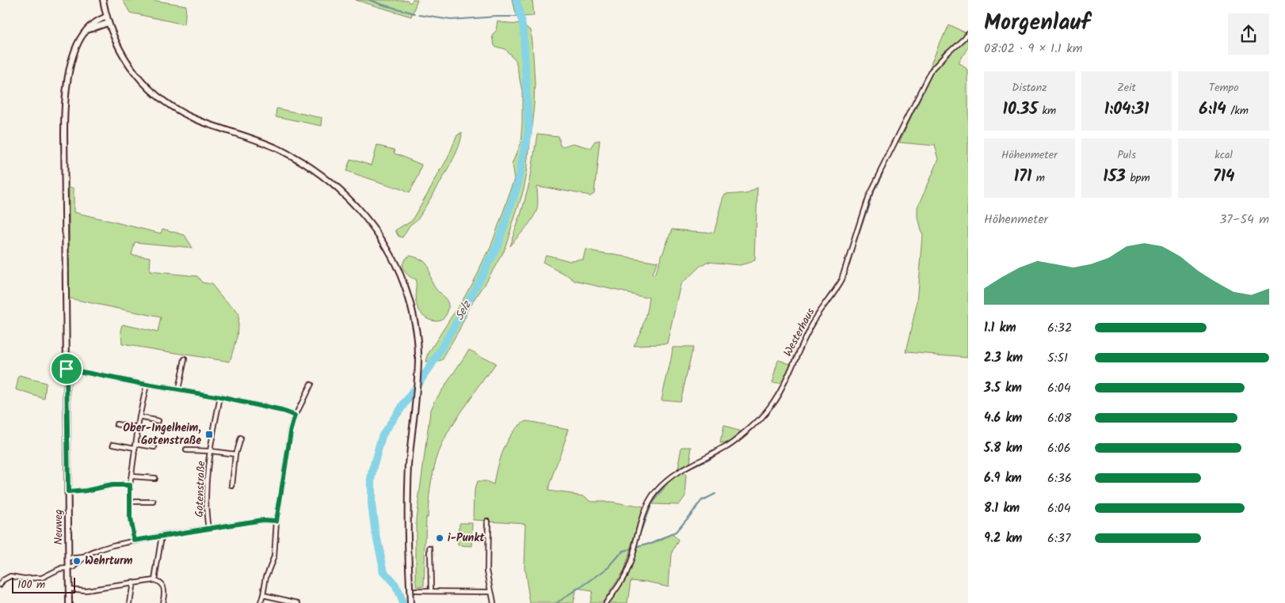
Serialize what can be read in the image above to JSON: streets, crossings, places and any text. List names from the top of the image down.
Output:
{
  "streets": {
    "main road": ["Neuweg"],
    "street": ["Westerhaus", "Gotenstraße"]
  },
  "water": ["Selz"],
  "places": {
    "transit": ["Ober-Ingelheim, Gotenstraße"],
    "other": ["i-Punkt", "Wehrturm"]
  },
  "scale_bar": "100 m",
  "page": {
    "heading": ["Morgenlauf", "08:02 · 9 × 1.1 km"],
    "stats": [
      ["Distanz", "10.35 km"],
      ["Zeit", "1:04:31"],
      ["Tempo", "6:14 /km"],
      ["Höhenmeter", "171 m"],
      ["Puls", "153 bpm"],
      ["kcal", "714"]
    ],
    "chart": ["Höhenmeter", "37–54 m"],
    "list": [
      {
        "name": "1.1 km",
        "note": "6:32"
      },
      {
        "name": "2.3 km",
        "note": "5:51"
      },
      {
        "name": "3.5 km",
        "note": "6:04"
      },
      {
        "name": "4.6 km",
        "note": "6:08"
      },
      {
        "name": "5.8 km",
        "note": "6:06"
      },
      {
        "name": "6.9 km",
        "note": "6:36"
      },
      {
        "name": "8.1 km",
        "note": "6:04"
      },
      {
        "name": "9.2 km",
        "note": "6:37"
      }
    ],
    "scale": "100 m"
  }
}
